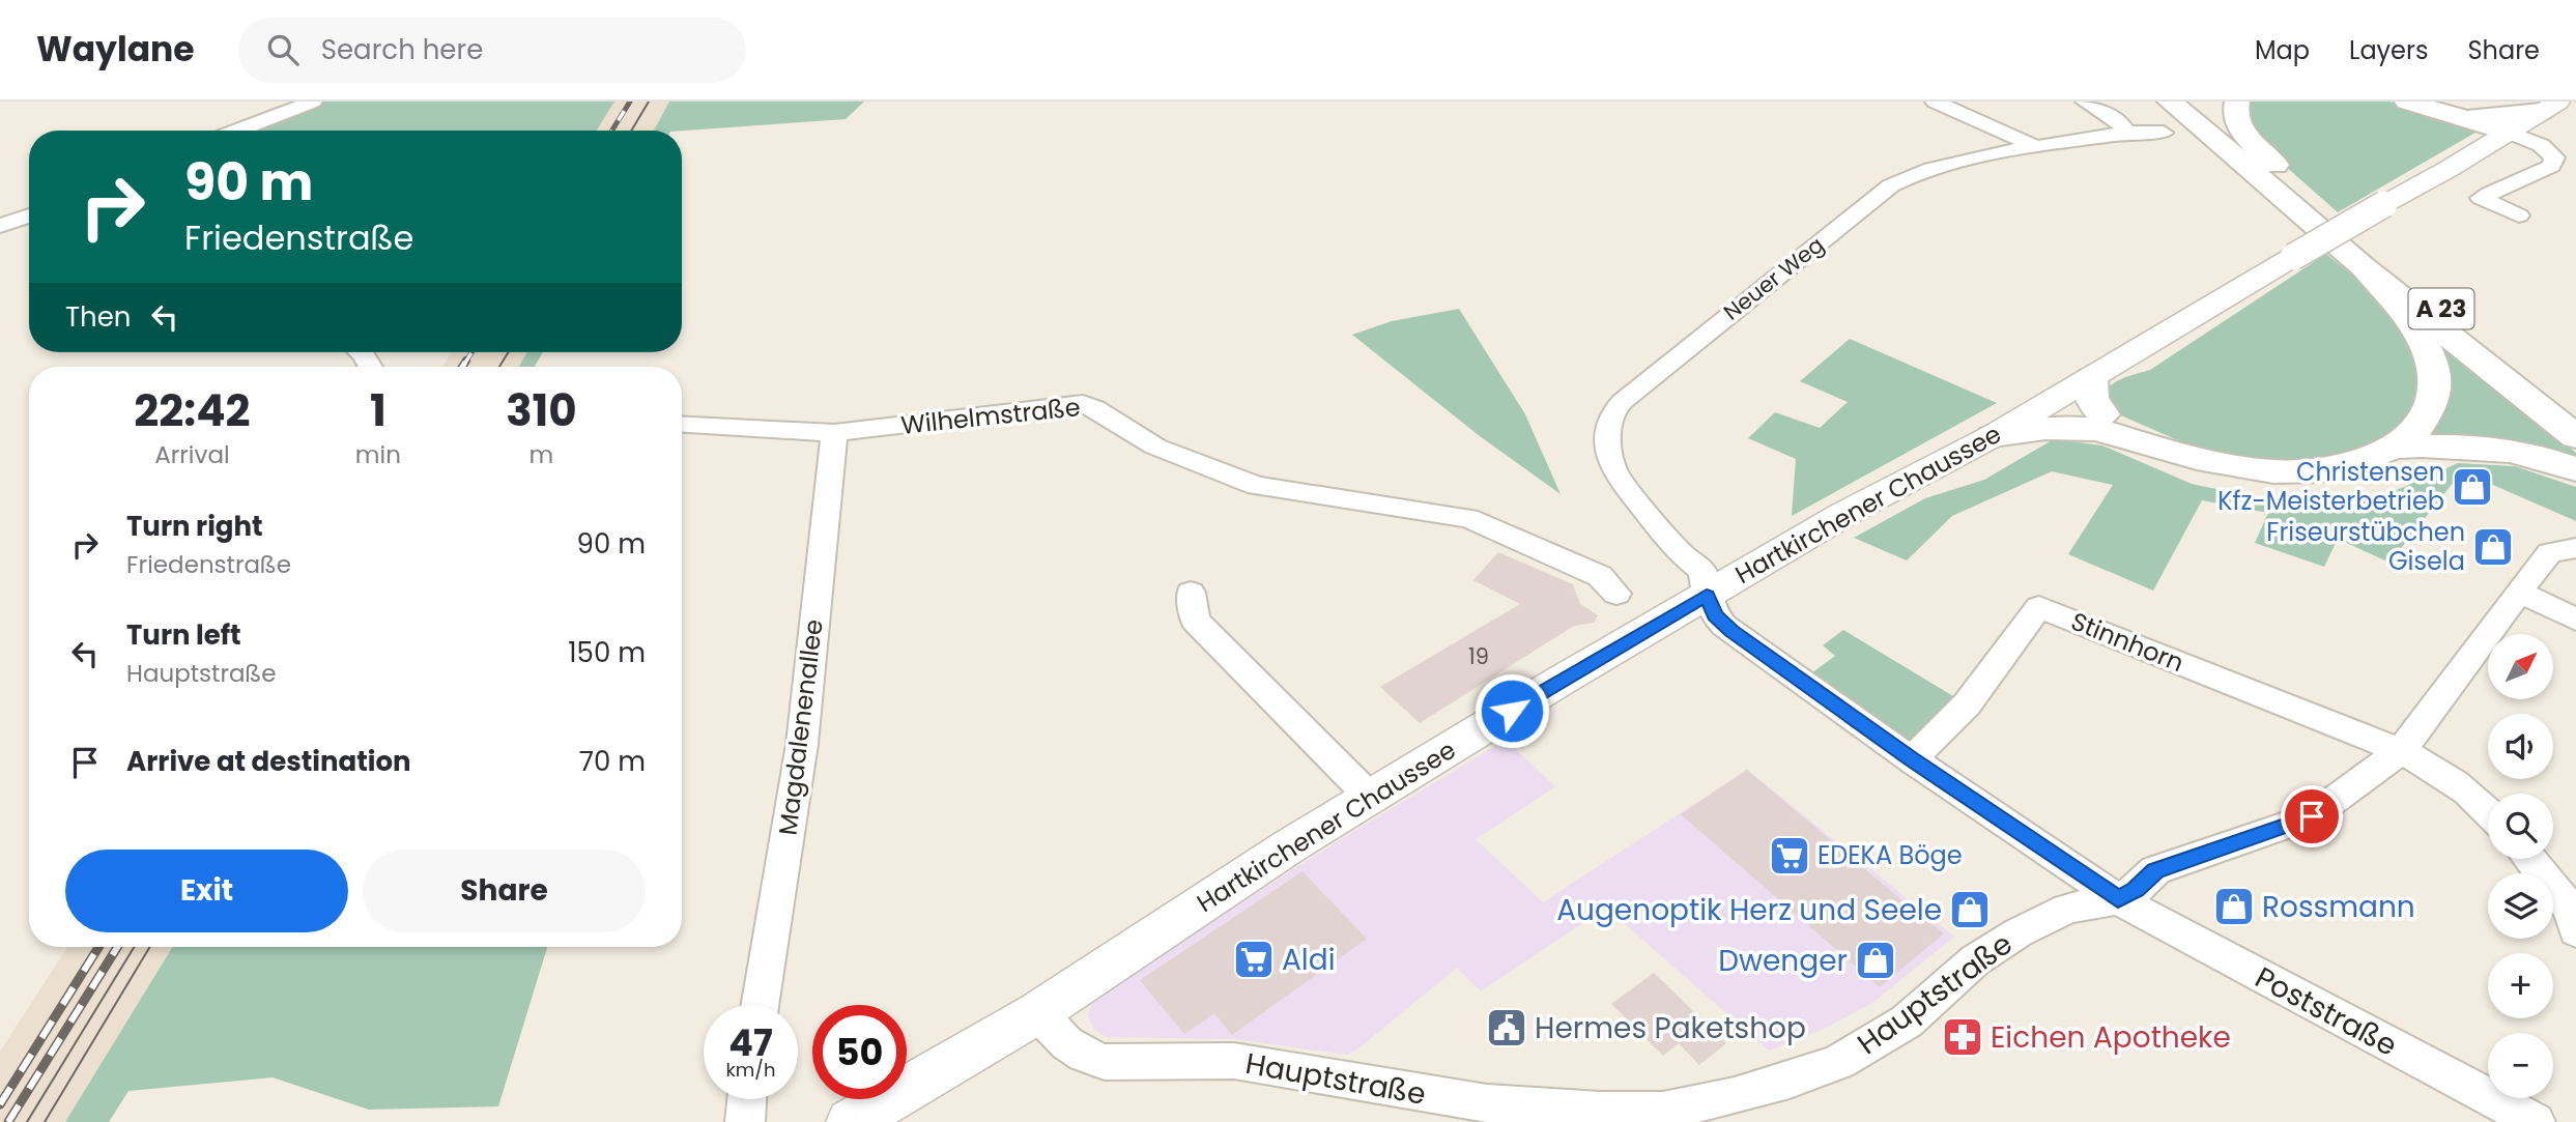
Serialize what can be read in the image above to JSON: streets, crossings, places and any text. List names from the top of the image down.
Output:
{
  "streets": {
    "highway": ["A 23"],
    "main road": ["Hartkirchener Chaussee"],
    "street": [
      "Neuer Weg",
      "Wilhelmstraße",
      "Stinnhorn",
      "Magdalenenallee",
      "Hauptstraße",
      "Poststraße"
    ]
  },
  "crossings": [
    ["Neuer Weg", "Hartkirchener Chaussee"],
    ["Neuer Weg", "Poststraße"],
    ["Wilhelmstraße", "Magdalenenallee"],
    ["Hartkirchener Chaussee", "Hauptstraße"],
    ["Hartkirchener Chaussee", "Poststraße"],
    ["Stinnhorn", "Hauptstraße"],
    ["Stinnhorn", "Poststraße"],
    ["Hauptstraße", "Poststraße"]
  ],
  "places": {
    "shop": [
      "Christensen Kfz-Meisterbetrieb",
      "Friseurstübchen Gisela",
      "Rossmann",
      "Augenoptik Herz und Seele",
      "Dwenger"
    ],
    "supermarket": ["EDEKA Böge", "Aldi"],
    "public building": ["Hermes Paketshop"],
    "pharmacy": ["Eichen Apotheke"]
  },
  "house_numbers": ["19"],
  "north": "top right",
  "page": {
    "header": "Waylane",
    "search": "Search here",
    "nav": ["Map", "Layers", "Share"],
    "turn": ["90 m", "Friedenstraße"],
    "then": "Then",
    "eta": [
      "22:42",
      "Arrival",
      "1",
      "min",
      "310",
      "m"
    ],
    "list": [
      {
        "name": "Turn right",
        "note": "Friedenstraße",
        "value": "90 m"
      },
      {
        "name": "Turn left",
        "note": "Hauptstraße",
        "value": "150 m"
      },
      {
        "name": "Arrive at destination",
        "value": "70 m"
      }
    ],
    "map_buttons": ["+", "−"],
    "buttons": ["Exit", "Share"],
    "speed": "47 km/h",
    "limit": "50"
  }
}
